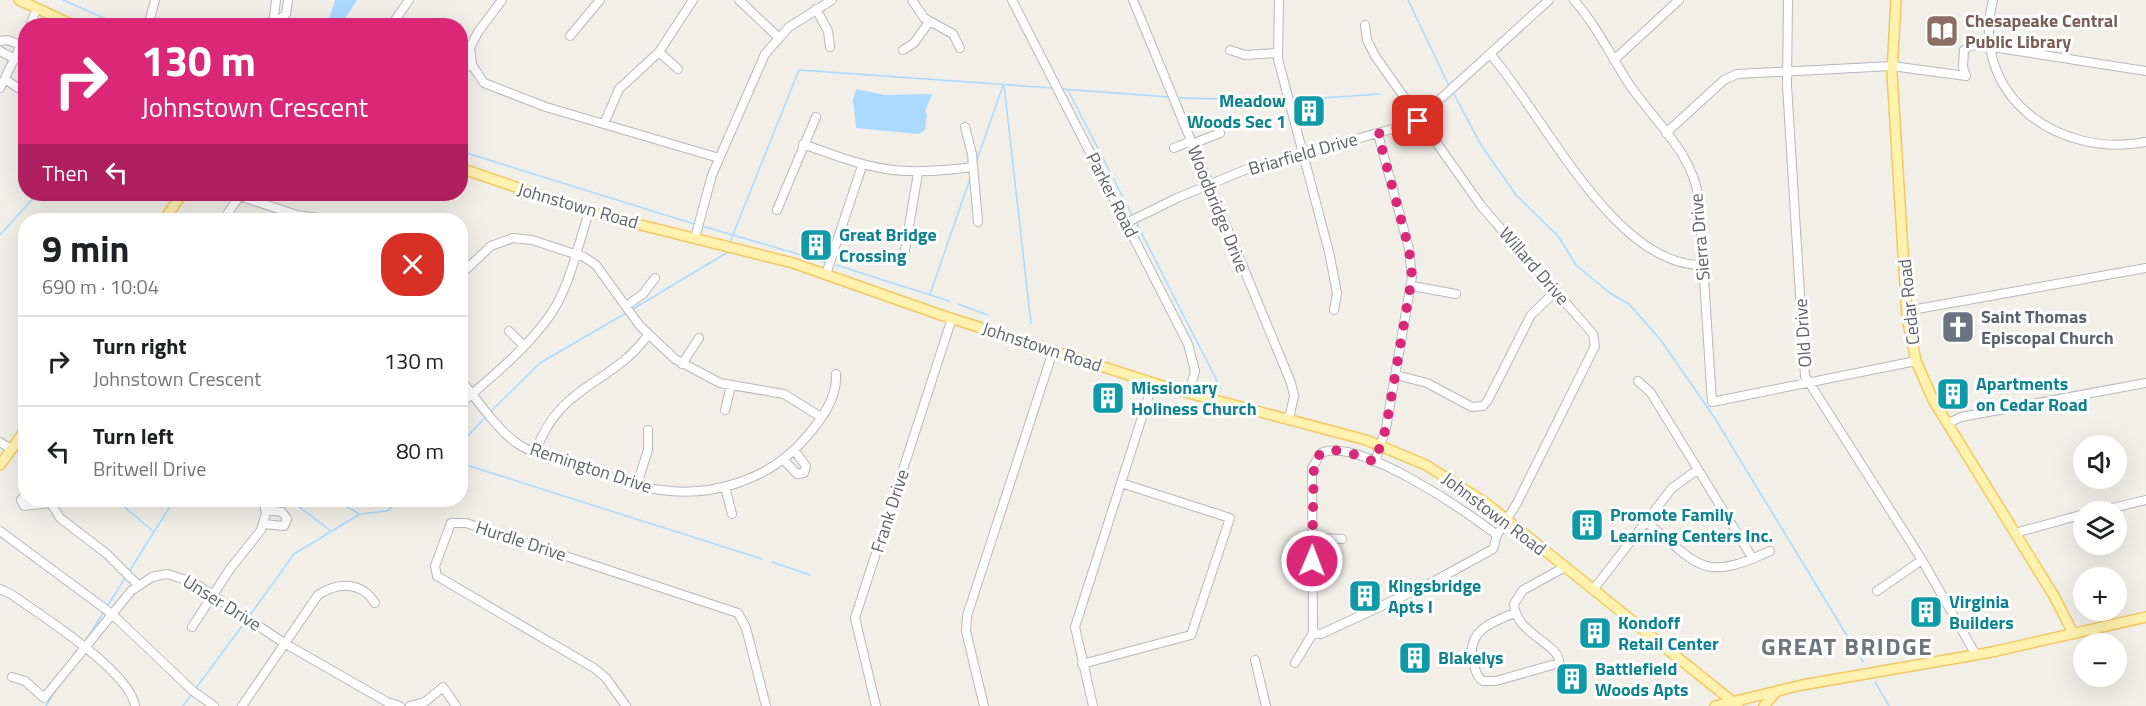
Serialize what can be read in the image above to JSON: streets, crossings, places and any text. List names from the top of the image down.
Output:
{
  "streets": {
    "main road": ["Johnstown Road", "Cedar Road"],
    "street": [
      "Briarfield Drive",
      "Parker Road",
      "Woodbridge Drive",
      "Sierra Drive",
      "Willard Drive",
      "Old Drive",
      "Remington Drive",
      "Frank Drive",
      "Hurdle Drive",
      "Unser Drive"
    ]
  },
  "crossings": [
    ["Briarfield Drive", "Parker Road"],
    ["Briarfield Drive", "Woodbridge Drive"],
    ["Briarfield Drive", "Willard Drive"],
    ["Parker Road", "Johnstown Road"],
    ["Johnstown Road", "Woodbridge Drive"],
    ["Johnstown Road", "Willard Drive"],
    ["Johnstown Road", "Frank Drive"],
    ["Sierra Drive", "Old Drive"]
  ],
  "districts": ["GREAT BRIDGE"],
  "places": {
    "library": ["Chesapeake Central Public Library"],
    "building": [
      "Meadow Woods Sec 1",
      "Great Bridge Crossing",
      "Apartments on Cedar Road",
      "Missionary Holiness Church",
      "Promote Family Learning Centers Inc.",
      "Kingsbridge Apts I",
      "Virginia Builders",
      "Kondoff Retail Center",
      "Blakelys",
      "Battlefield Woods Apts"
    ],
    "church": ["Saint Thomas Episcopal Church"]
  },
  "page": {
    "turn": ["130 m", "Johnstown Crescent"],
    "then": "Then",
    "heading": ["9 min", "690 m · 10:04"],
    "list": [
      {
        "name": "Turn right",
        "note": "Johnstown Crescent",
        "value": "130 m"
      },
      {
        "name": "Turn left",
        "note": "Britwell Drive",
        "value": "80 m"
      }
    ],
    "map_buttons": ["+", "−"]
  }
}
